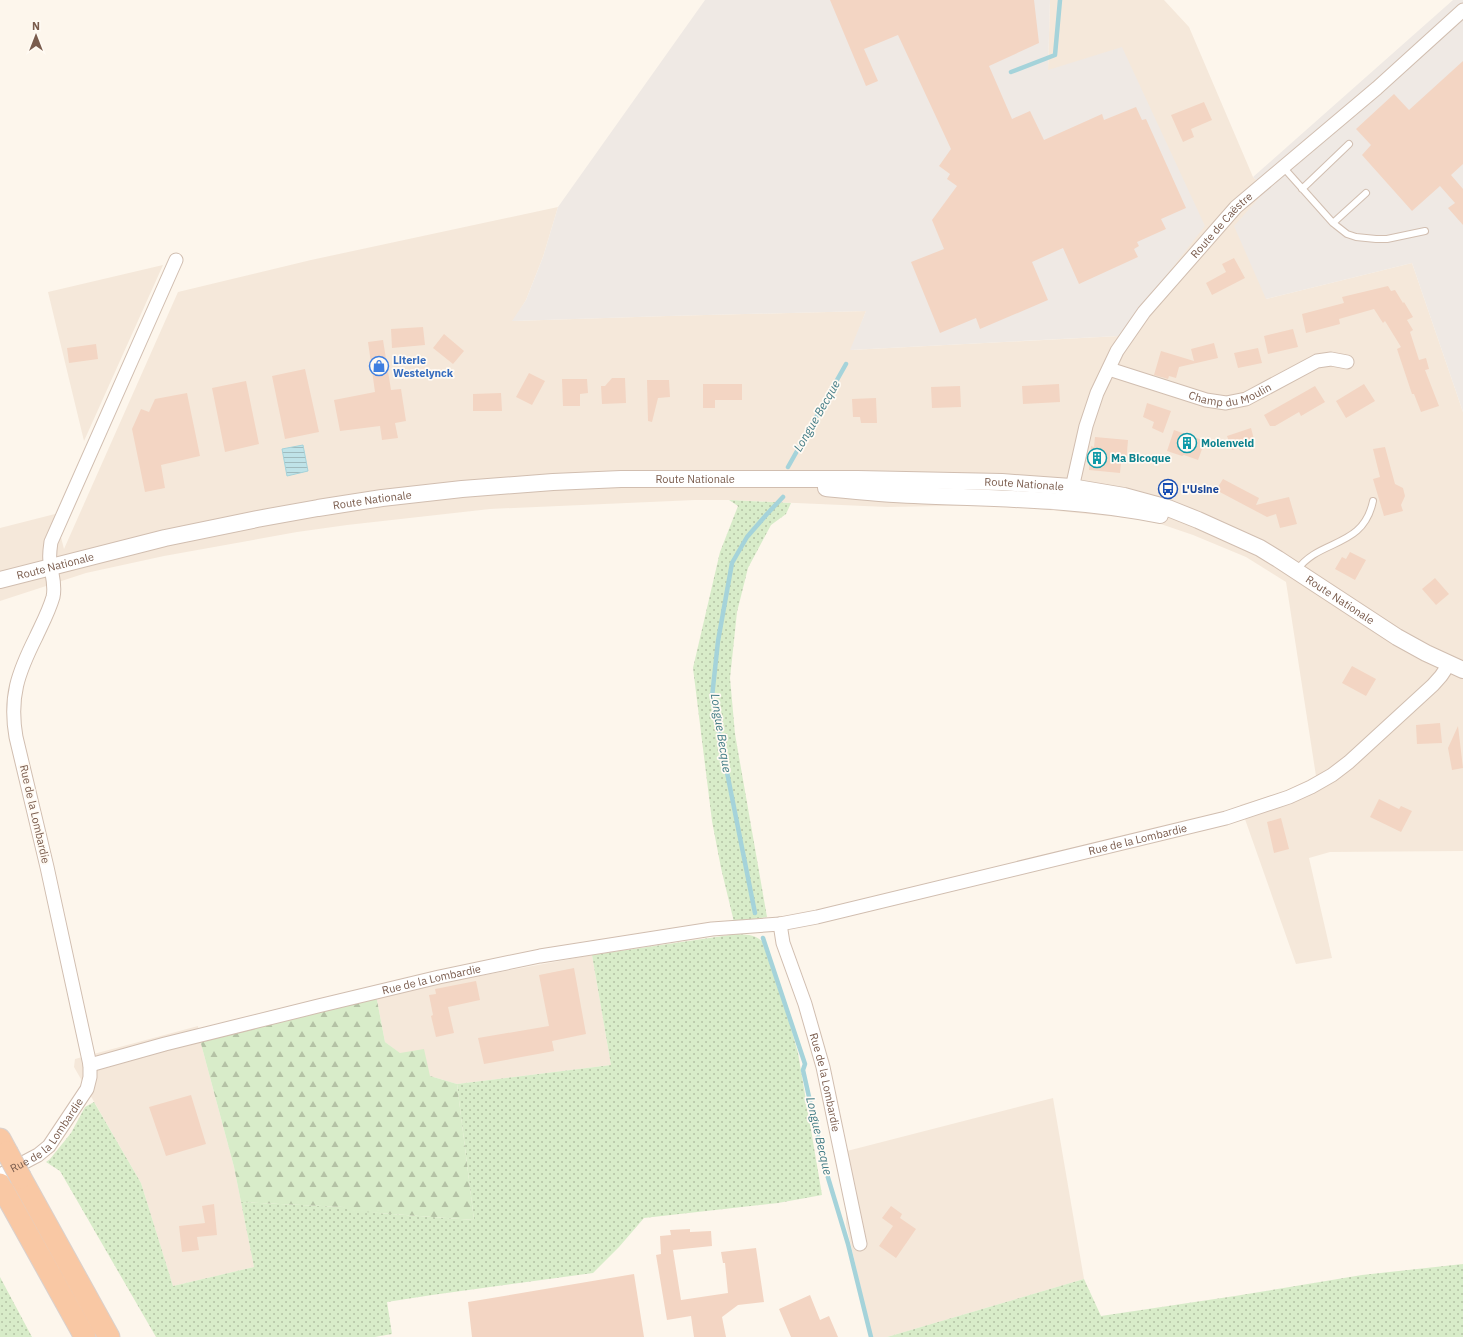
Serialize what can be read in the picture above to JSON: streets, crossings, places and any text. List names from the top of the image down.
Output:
{
  "streets": {
    "street": [
      "Route de Caëstre",
      "Champ du Moulin",
      "Route Nationale",
      "Rue de la Lombardie"
    ]
  },
  "crossings": [
    ["Route de Caëstre", "Champ du Moulin"],
    ["Route de Caëstre", "Route Nationale"],
    ["Route Nationale", "Rue de la Lombardie"]
  ],
  "water": ["Longue Becque"],
  "places": {
    "shop": ["Literie Westelynck"],
    "building": ["Molenveld", "Ma Bicoque"],
    "bus stop": ["L'Usine"]
  },
  "north": "top"
}
